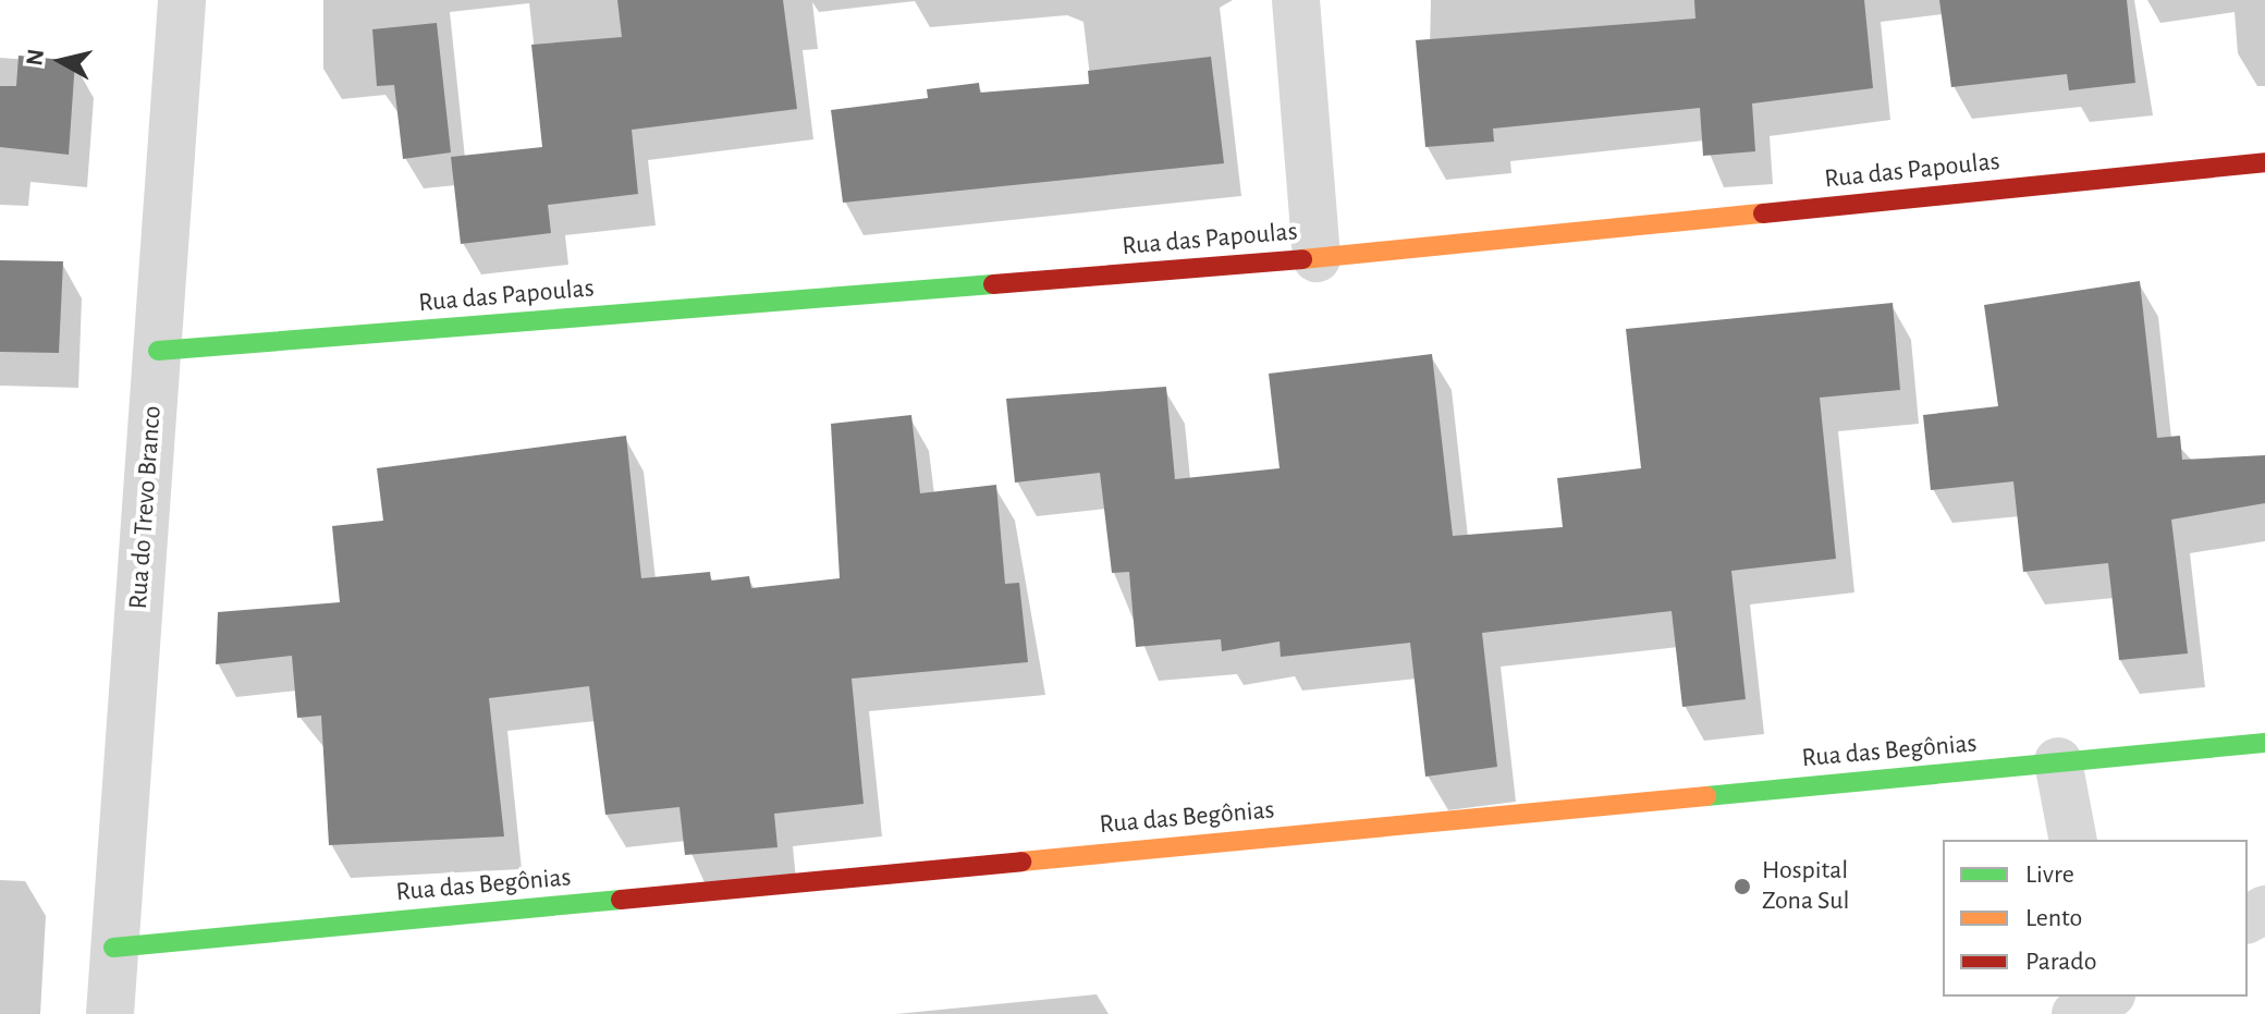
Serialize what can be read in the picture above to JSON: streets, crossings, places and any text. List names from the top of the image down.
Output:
{
  "streets": {
    "street": ["Rua das Papoulas", "Rua do Trevo Branco", "Rua das Begônias"]
  },
  "crossings": [
    ["Rua das Papoulas", "Rua do Trevo Branco"],
    ["Rua do Trevo Branco", "Rua das Begônias"]
  ],
  "places": ["Hospital Zona Sul"],
  "legend": ["Livre", "Lento", "Parado"],
  "north": "left"
}
